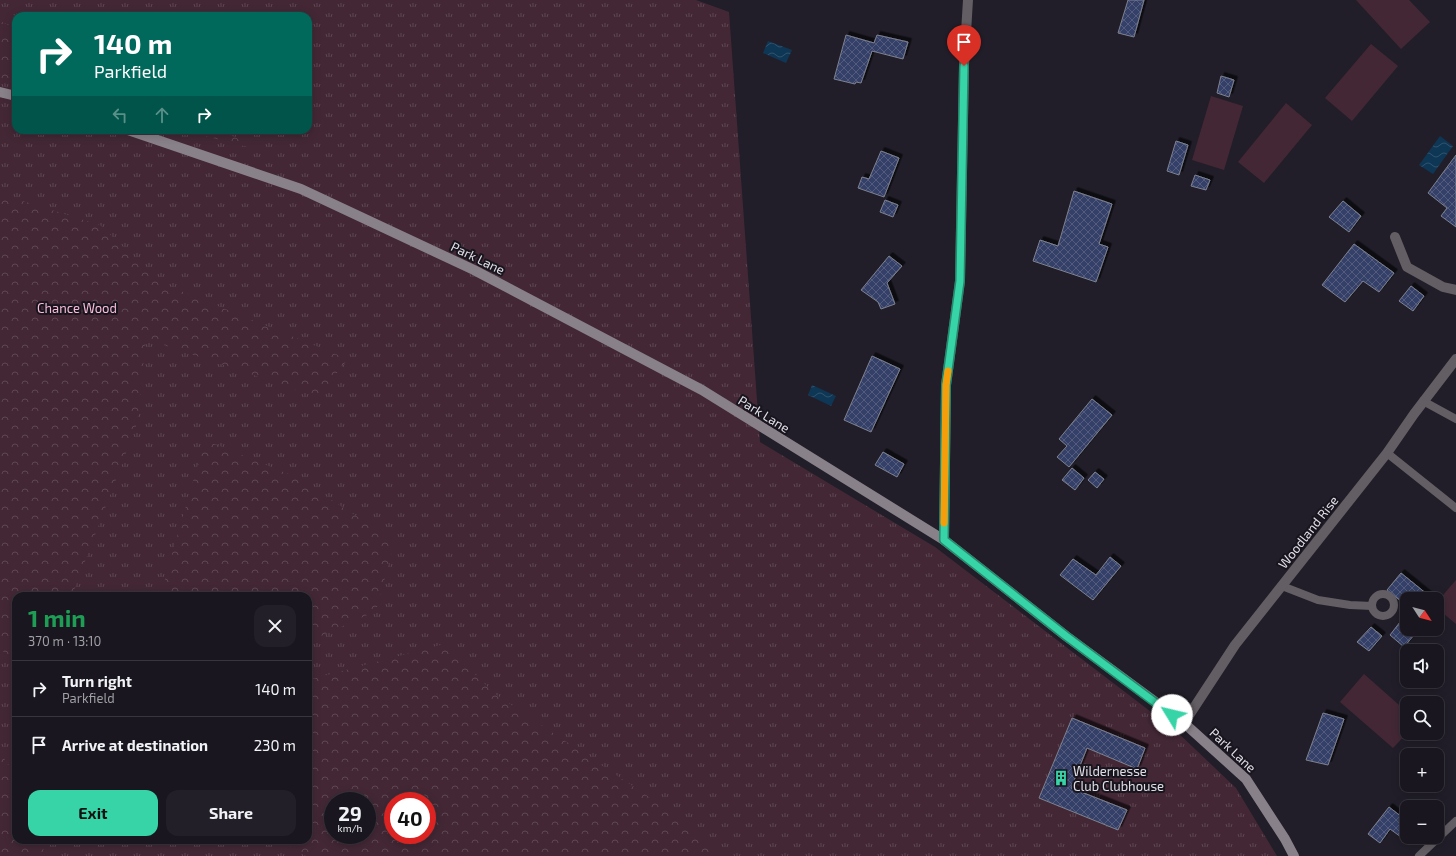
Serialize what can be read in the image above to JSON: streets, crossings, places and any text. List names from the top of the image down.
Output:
{
  "streets": {
    "street": ["Park Lane", "Woodland Rise"]
  },
  "crossings": [
    ["Park Lane", "Woodland Rise"]
  ],
  "parks": ["Chance Wood"],
  "places": {
    "building": ["Wildernesse Club Clubhouse"]
  },
  "north": "bottom right",
  "page": {
    "turn": ["140 m", "Parkfield"],
    "map_buttons": ["+", "−"],
    "heading": ["1 min", "370 m · 13:10"],
    "list": [
      {
        "name": "Turn right",
        "note": "Parkfield",
        "value": "140 m"
      },
      {
        "name": "Arrive at destination",
        "value": "230 m"
      }
    ],
    "buttons": ["Exit", "Share"],
    "speed": "29 km/h",
    "limit": "40"
  }
}
